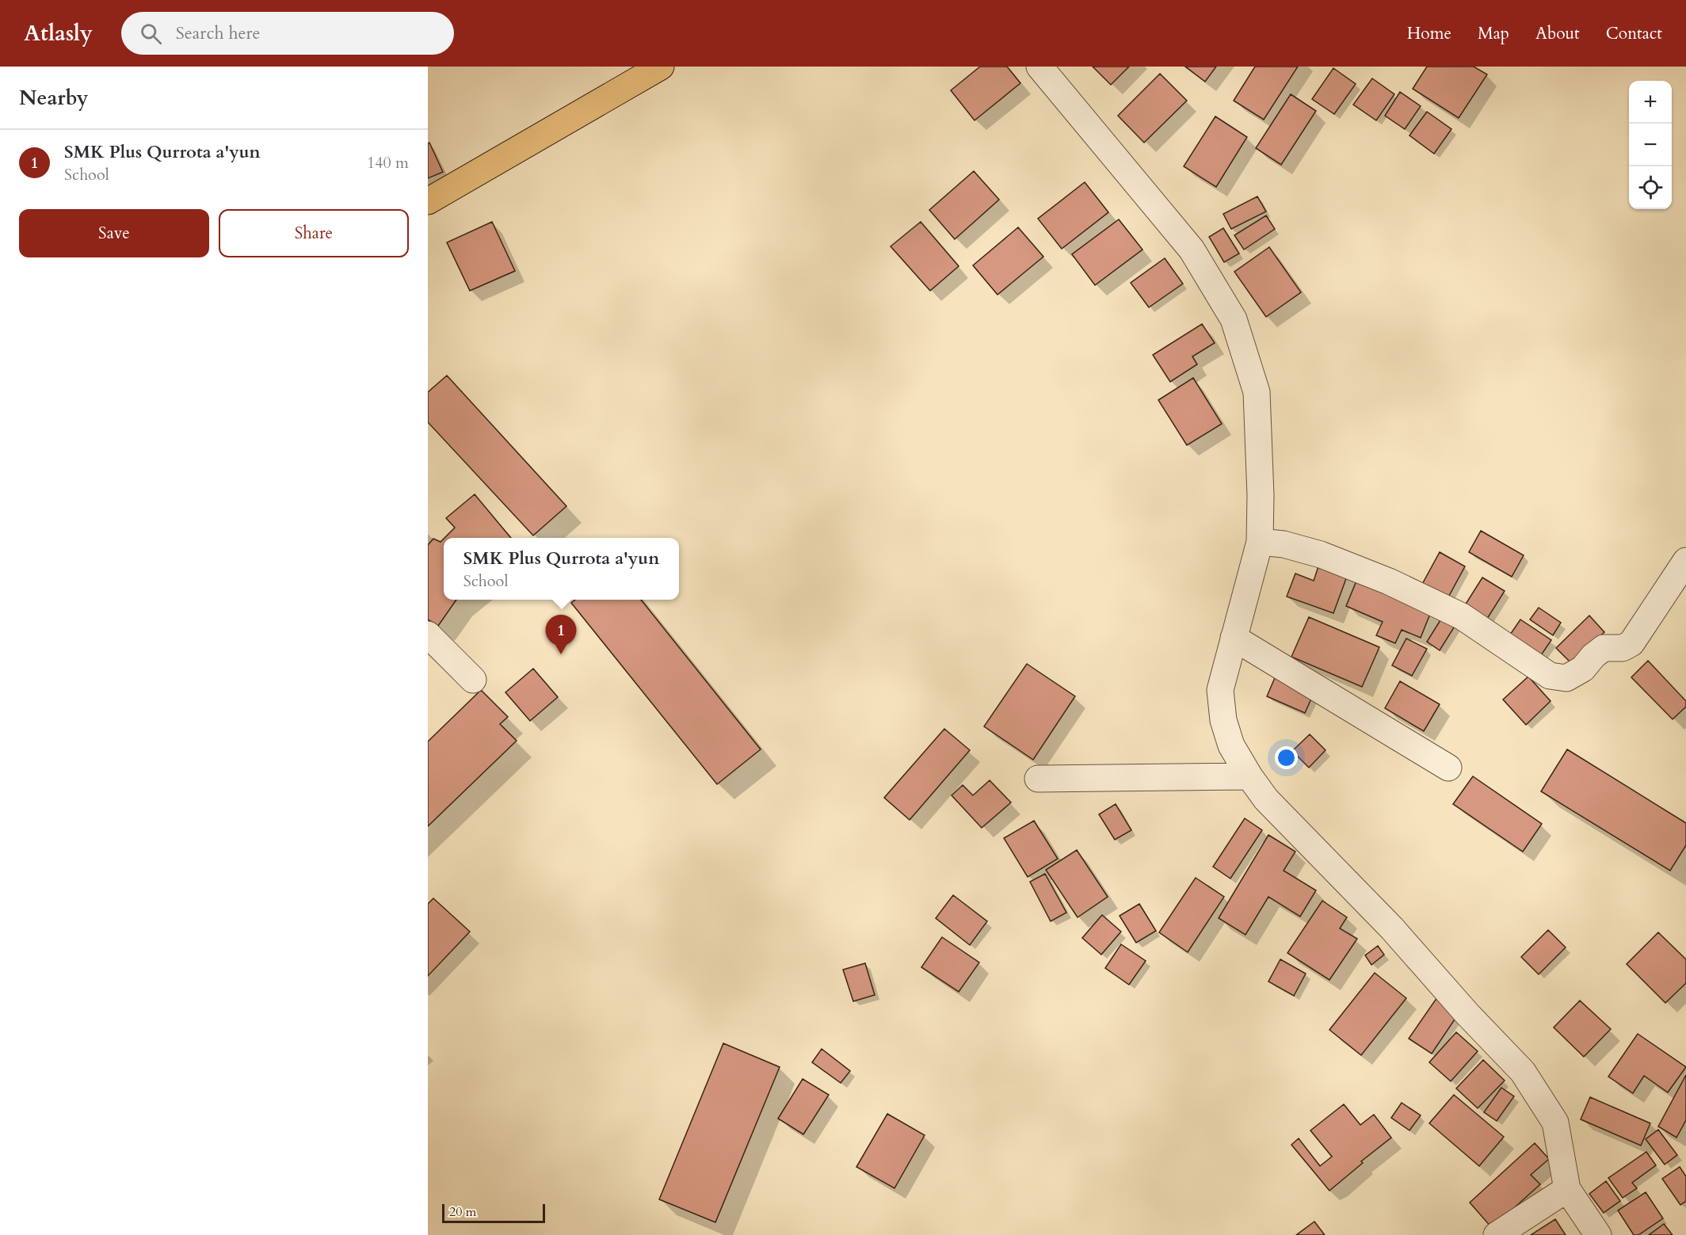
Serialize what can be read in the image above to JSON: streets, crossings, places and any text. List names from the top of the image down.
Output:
{
  "scale_bar": "20 m",
  "page": {
    "header": "Atlasly",
    "search": "Search here",
    "nav": [
      "Home",
      "Map",
      "About",
      "Contact"
    ],
    "heading": "Nearby",
    "map_buttons": ["+", "−"],
    "list": [
      {
        "mark": "1",
        "name": "SMK Plus Qurrota a'yun",
        "note": "School",
        "value": "140 m"
      }
    ],
    "buttons": ["Save", "Share"],
    "popup": ["SMK Plus Qurrota a'yun", "School"],
    "pins": "1",
    "scale": "20 m"
  }
}
